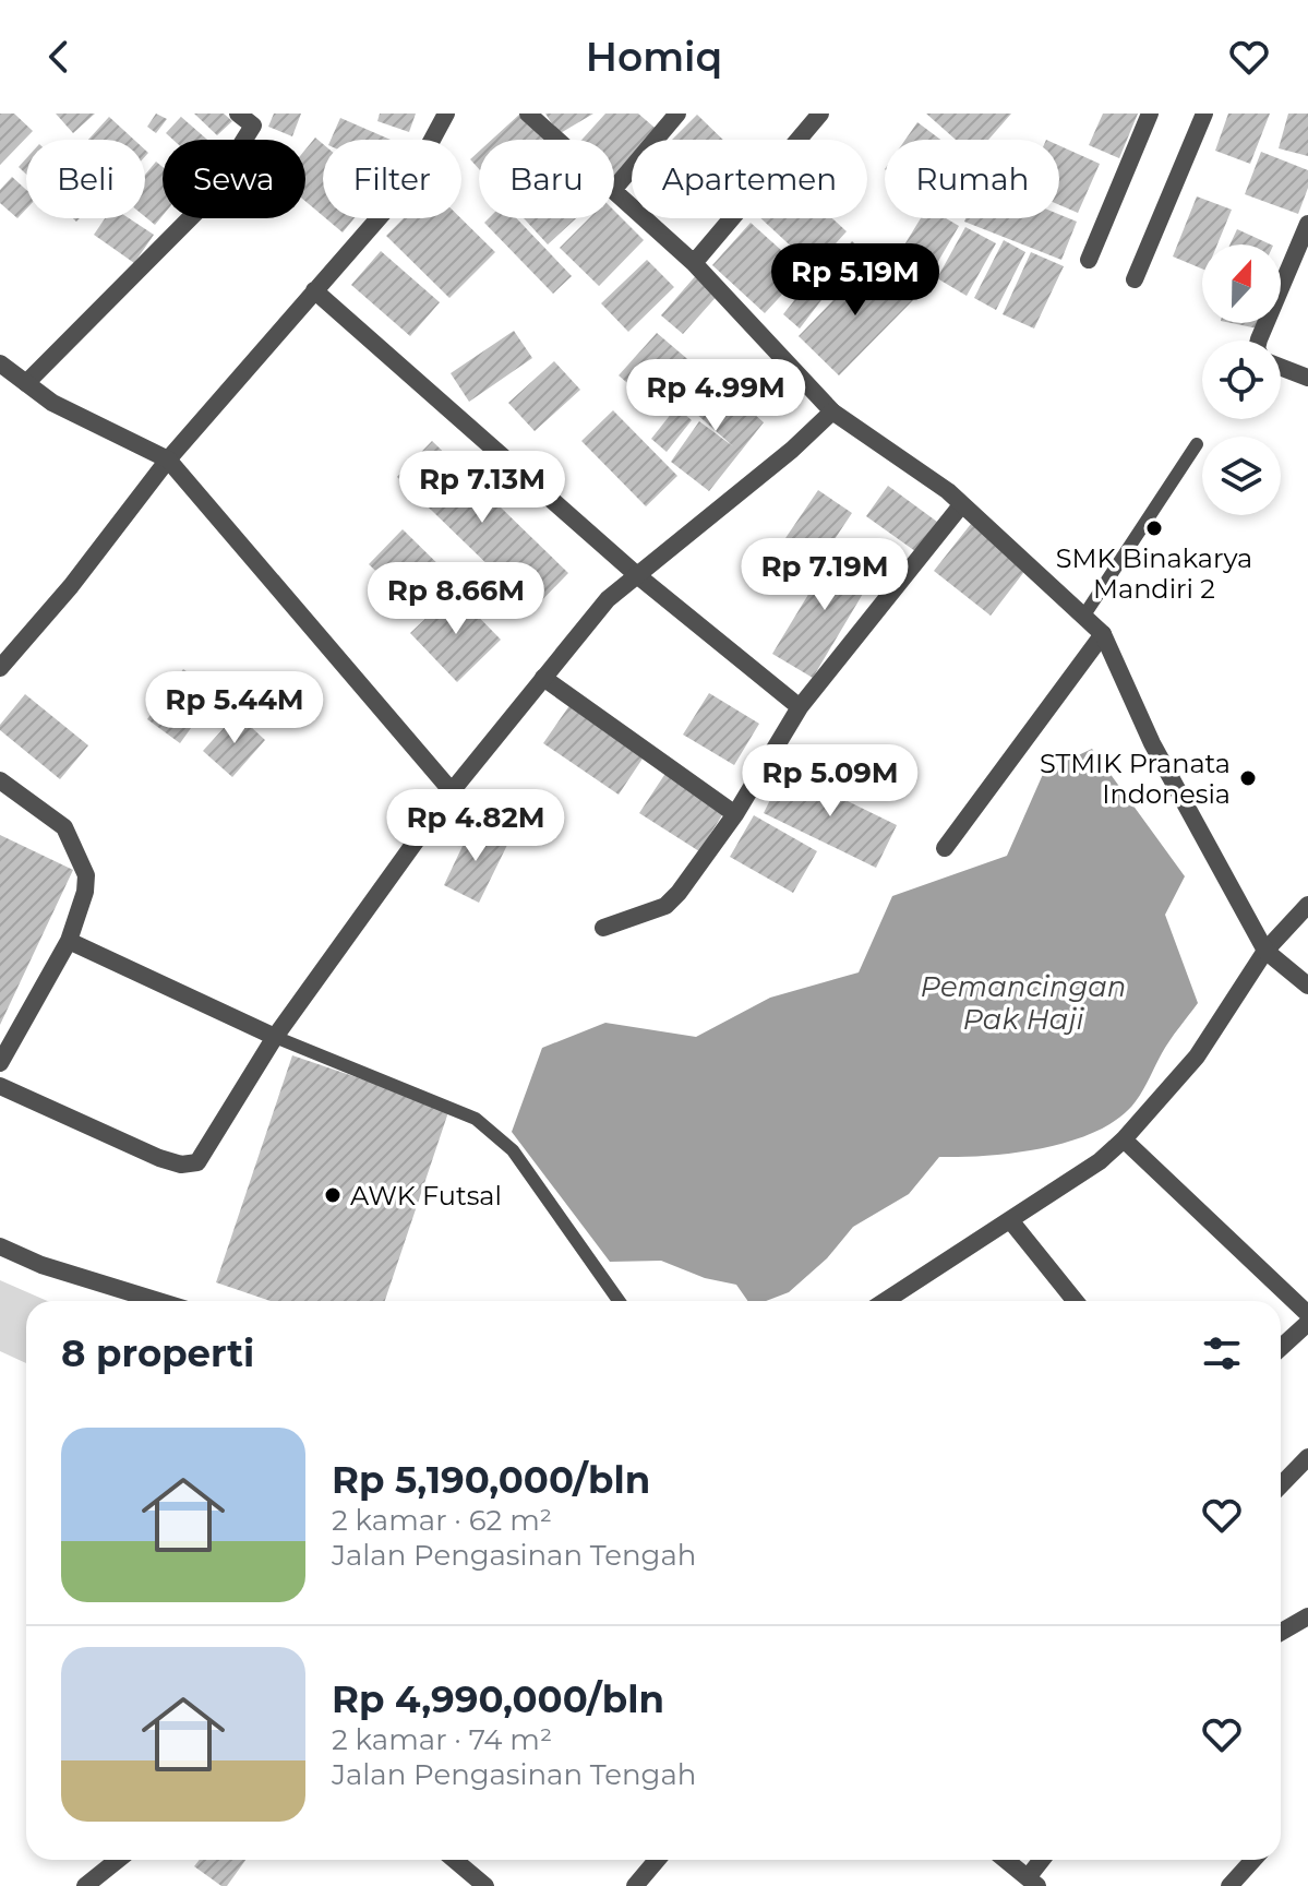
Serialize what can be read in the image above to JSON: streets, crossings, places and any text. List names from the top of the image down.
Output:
{
  "water": ["Pemancingan Pak Haji"],
  "places": ["SMK Binakarya Mandiri 2", "STMIK Pranata Indonesia", "AWK Futsal"],
  "north": "top",
  "page": {
    "header": "Homiq",
    "chip": [
      "Beli",
      "Sewa",
      "Filter",
      "Baru",
      "Apartemen",
      "Rumah"
    ],
    "price": [
      "Rp 5.19M",
      "Rp 4.99M",
      "Rp 7.13M",
      "Rp 7.19M",
      "Rp 8.66M",
      "Rp 5.44M",
      "Rp 5.09M",
      "Rp 4.82M"
    ],
    "heading": "8 properti",
    "list": [
      {
        "name": "Rp 5,190,000/bln",
        "note": "2 kamar · 62 m² · Jalan Pengasinan Tengah"
      },
      {
        "name": "Rp 4,990,000/bln",
        "note": "2 kamar · 74 m² · Jalan Pengasinan Tengah"
      }
    ]
  }
}
